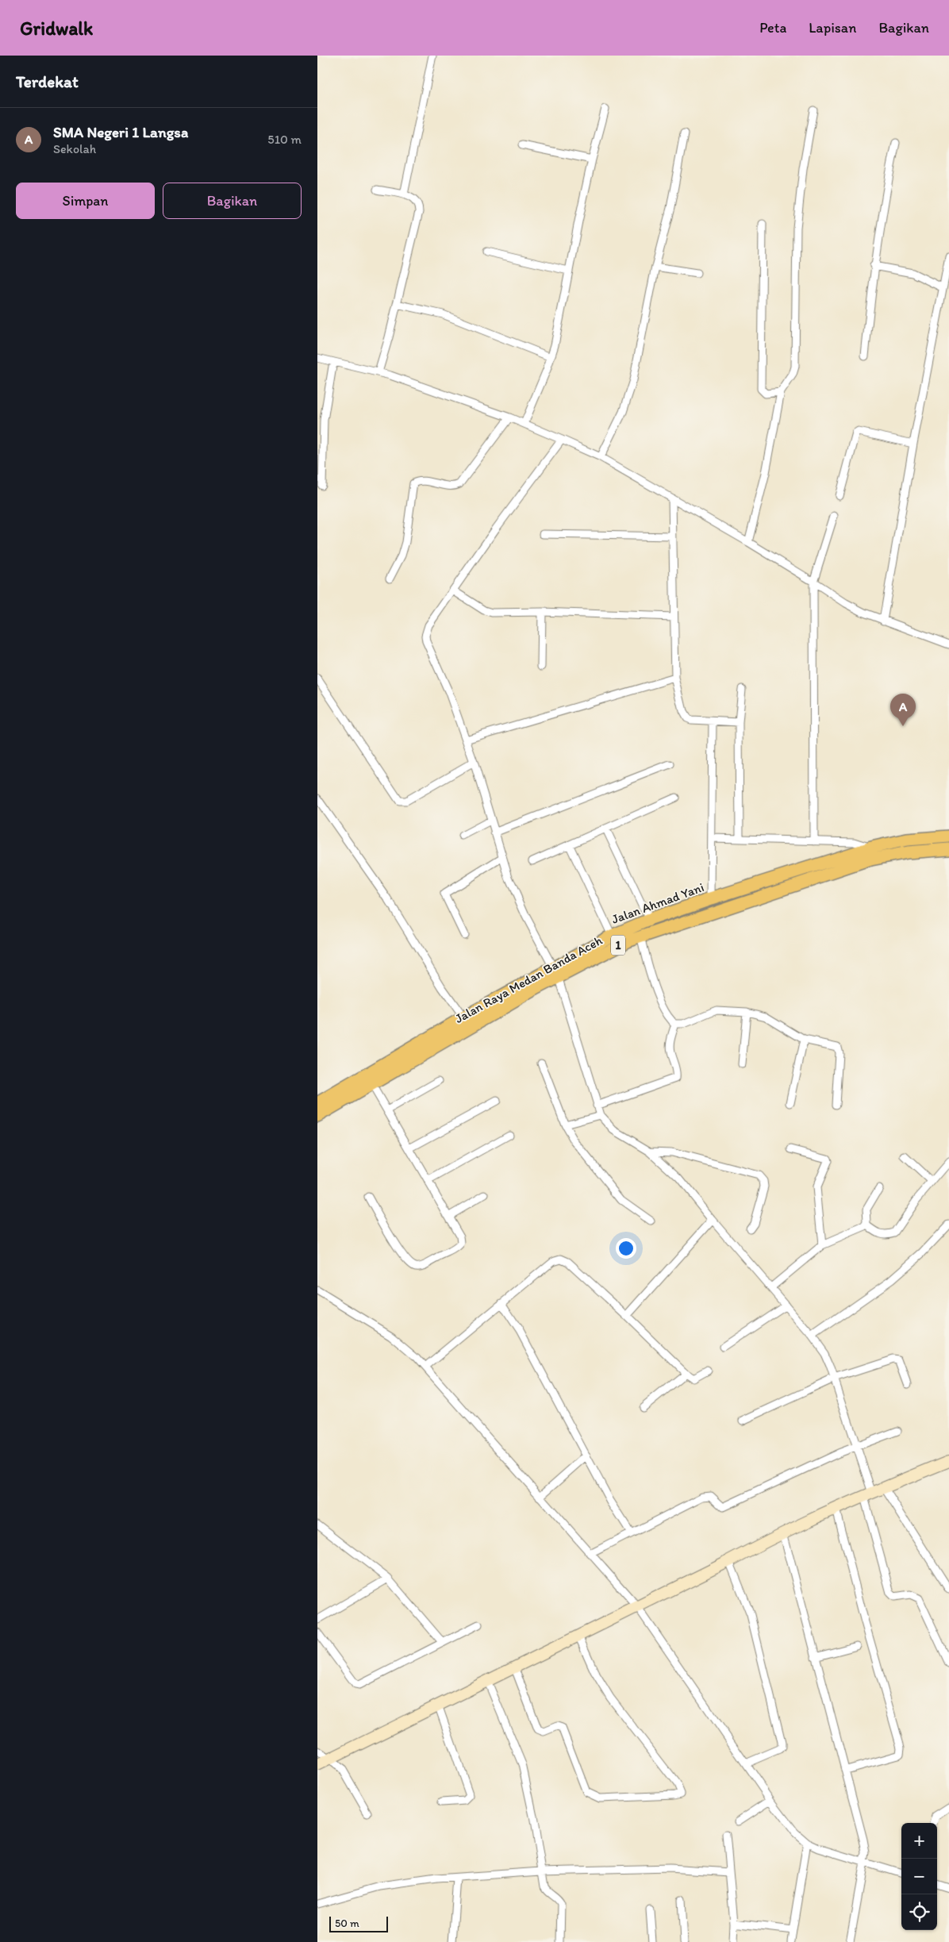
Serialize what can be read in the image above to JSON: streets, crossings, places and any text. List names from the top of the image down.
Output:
{
  "streets": {
    "main road": ["Jalan Ahmad Yani", "1", "Jalan Raya Medan Banda Aceh"]
  },
  "crossings": [
    ["Jalan Ahmad Yani", "Jalan Raya Medan Banda Aceh"]
  ],
  "scale_bar": "50 m",
  "page": {
    "header": "Gridwalk",
    "nav": ["Peta", "Lapisan", "Bagikan"],
    "heading": "Terdekat",
    "list": [
      {
        "mark": "A",
        "name": "SMA Negeri 1 Langsa",
        "note": "Sekolah",
        "value": "510 m"
      }
    ],
    "buttons": ["Simpan", "Bagikan"],
    "pins": "A",
    "map_buttons": ["+", "−"],
    "scale": "50 m"
  }
}
